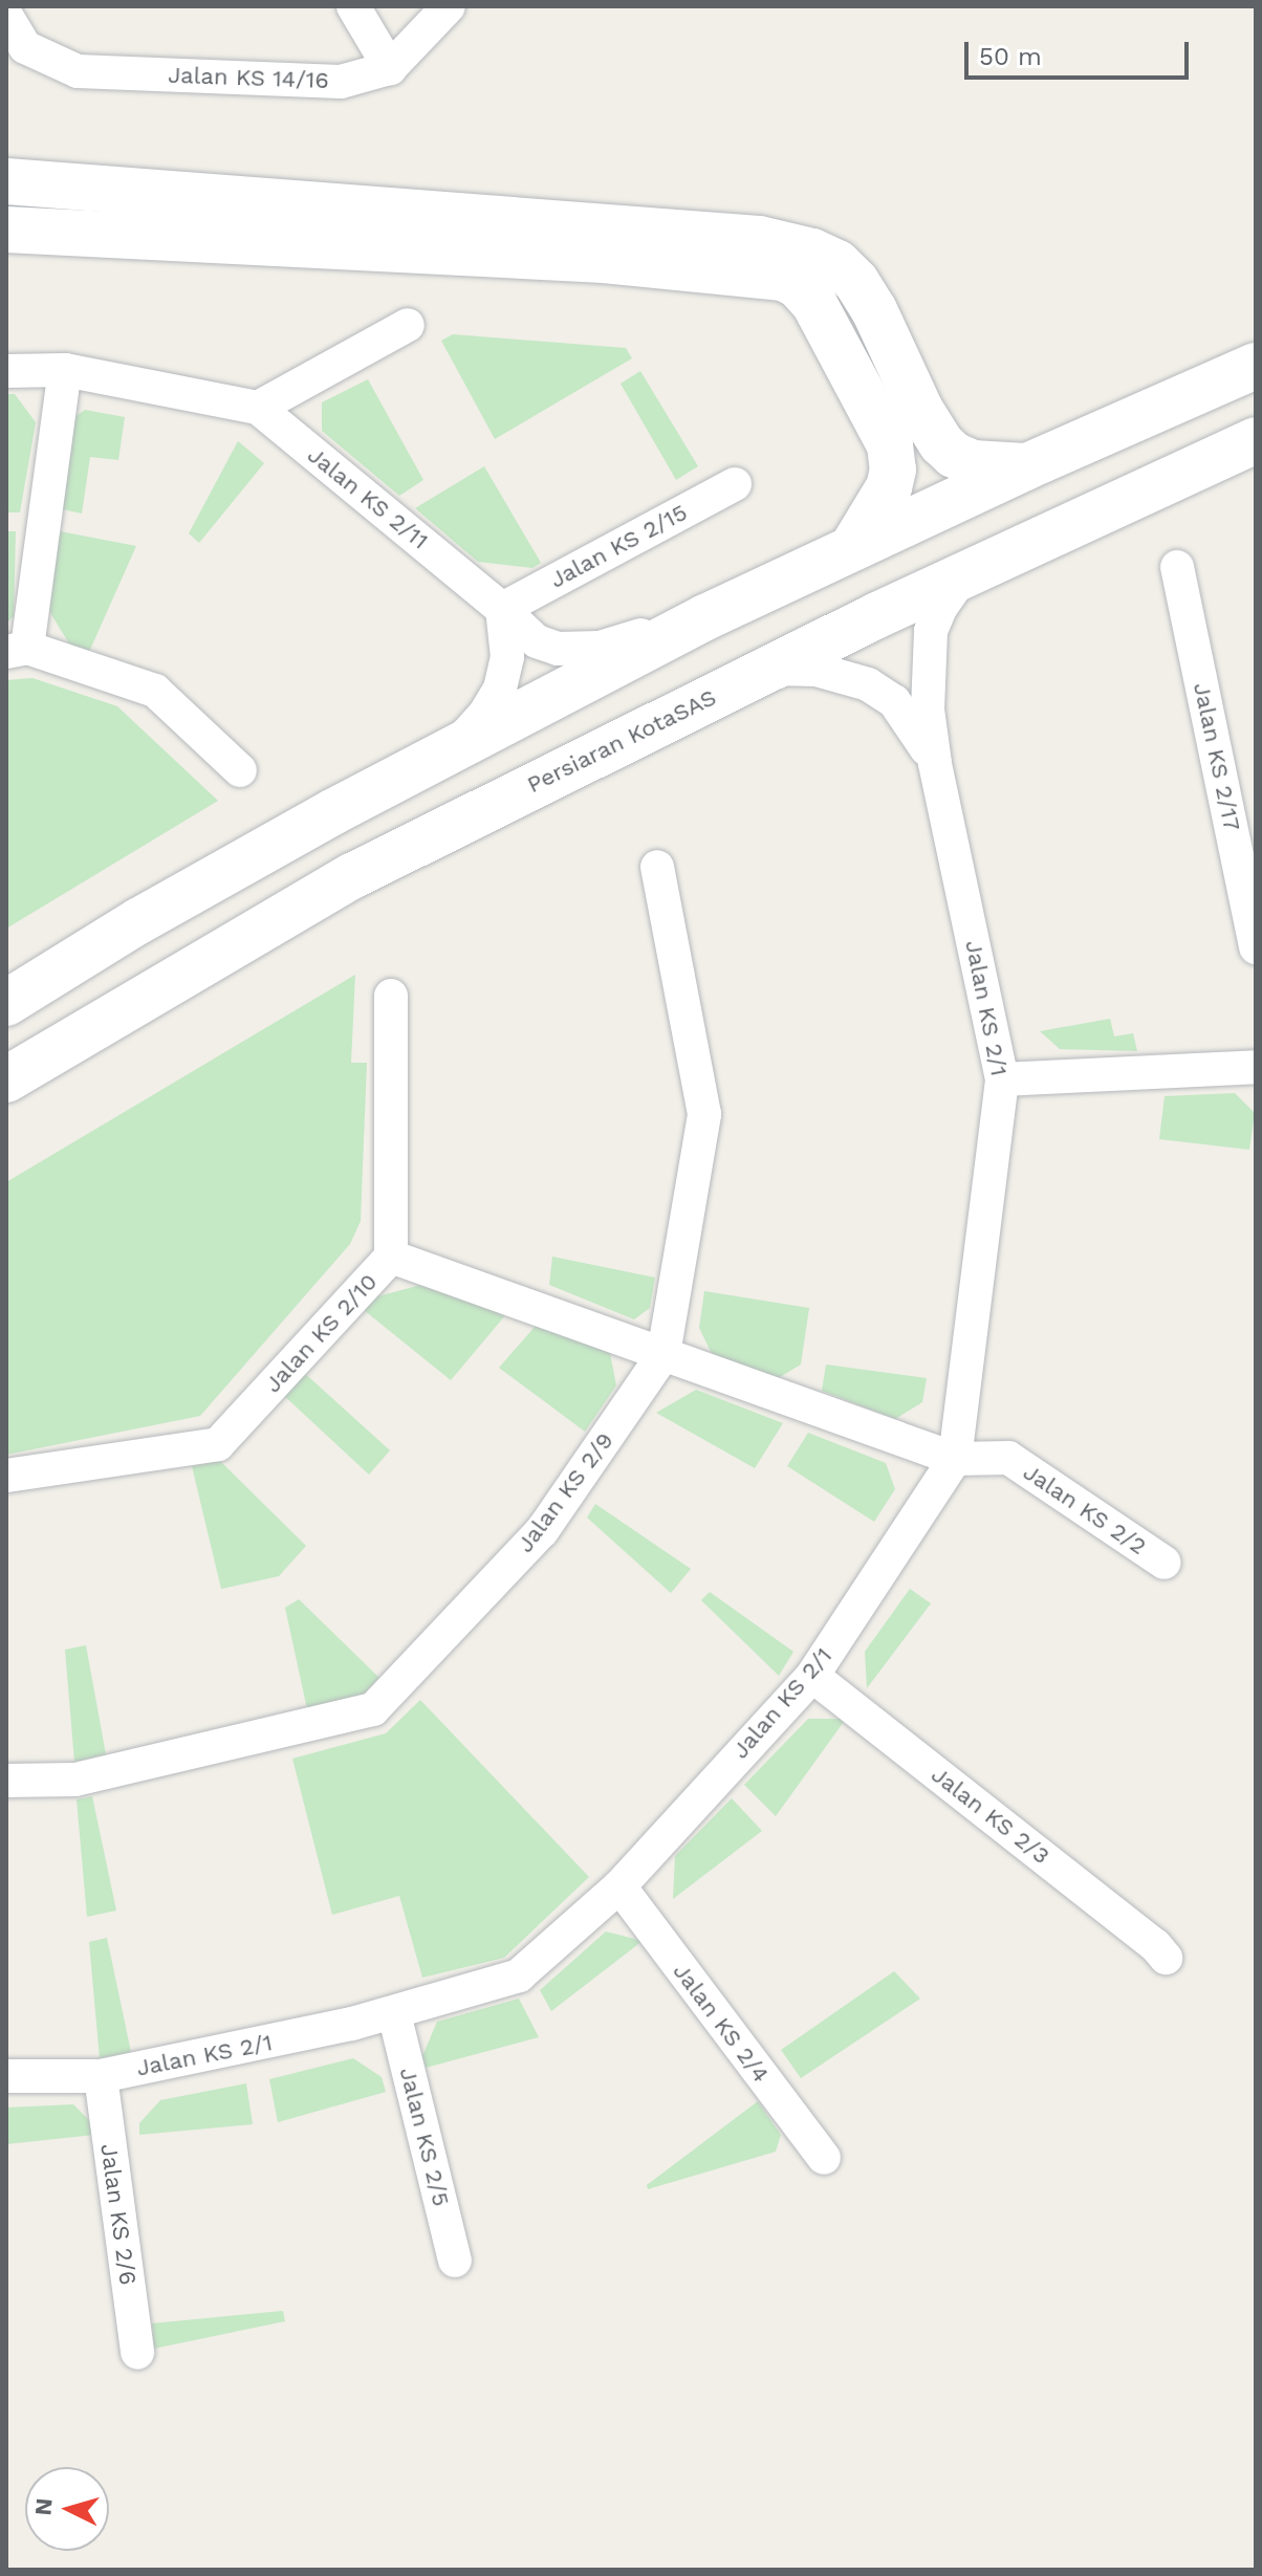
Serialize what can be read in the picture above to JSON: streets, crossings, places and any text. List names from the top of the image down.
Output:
{
  "streets": {
    "main road": ["Persiaran KotaSAS"],
    "street": [
      "Jalan KS 14/16",
      "Jalan KS 2/11",
      "Jalan KS 2/15",
      "Jalan KS 2/17",
      "Jalan KS 2/1",
      "Jalan KS 2/10",
      "Jalan KS 2/9",
      "Jalan KS 2/2",
      "Jalan KS 2/3",
      "Jalan KS 2/4",
      "Jalan KS 2/5",
      "Jalan KS 2/6"
    ]
  },
  "crossings": [
    ["Jalan KS 2/11", "Jalan KS 2/15"],
    ["Jalan KS 2/1", "Jalan KS 2/2"],
    ["Jalan KS 2/1", "Jalan KS 2/3"],
    ["Jalan KS 2/1", "Jalan KS 2/4"],
    ["Jalan KS 2/1", "Jalan KS 2/5"],
    ["Jalan KS 2/1", "Jalan KS 2/6"]
  ],
  "scale_bar": "50 m",
  "north": "left"
}
